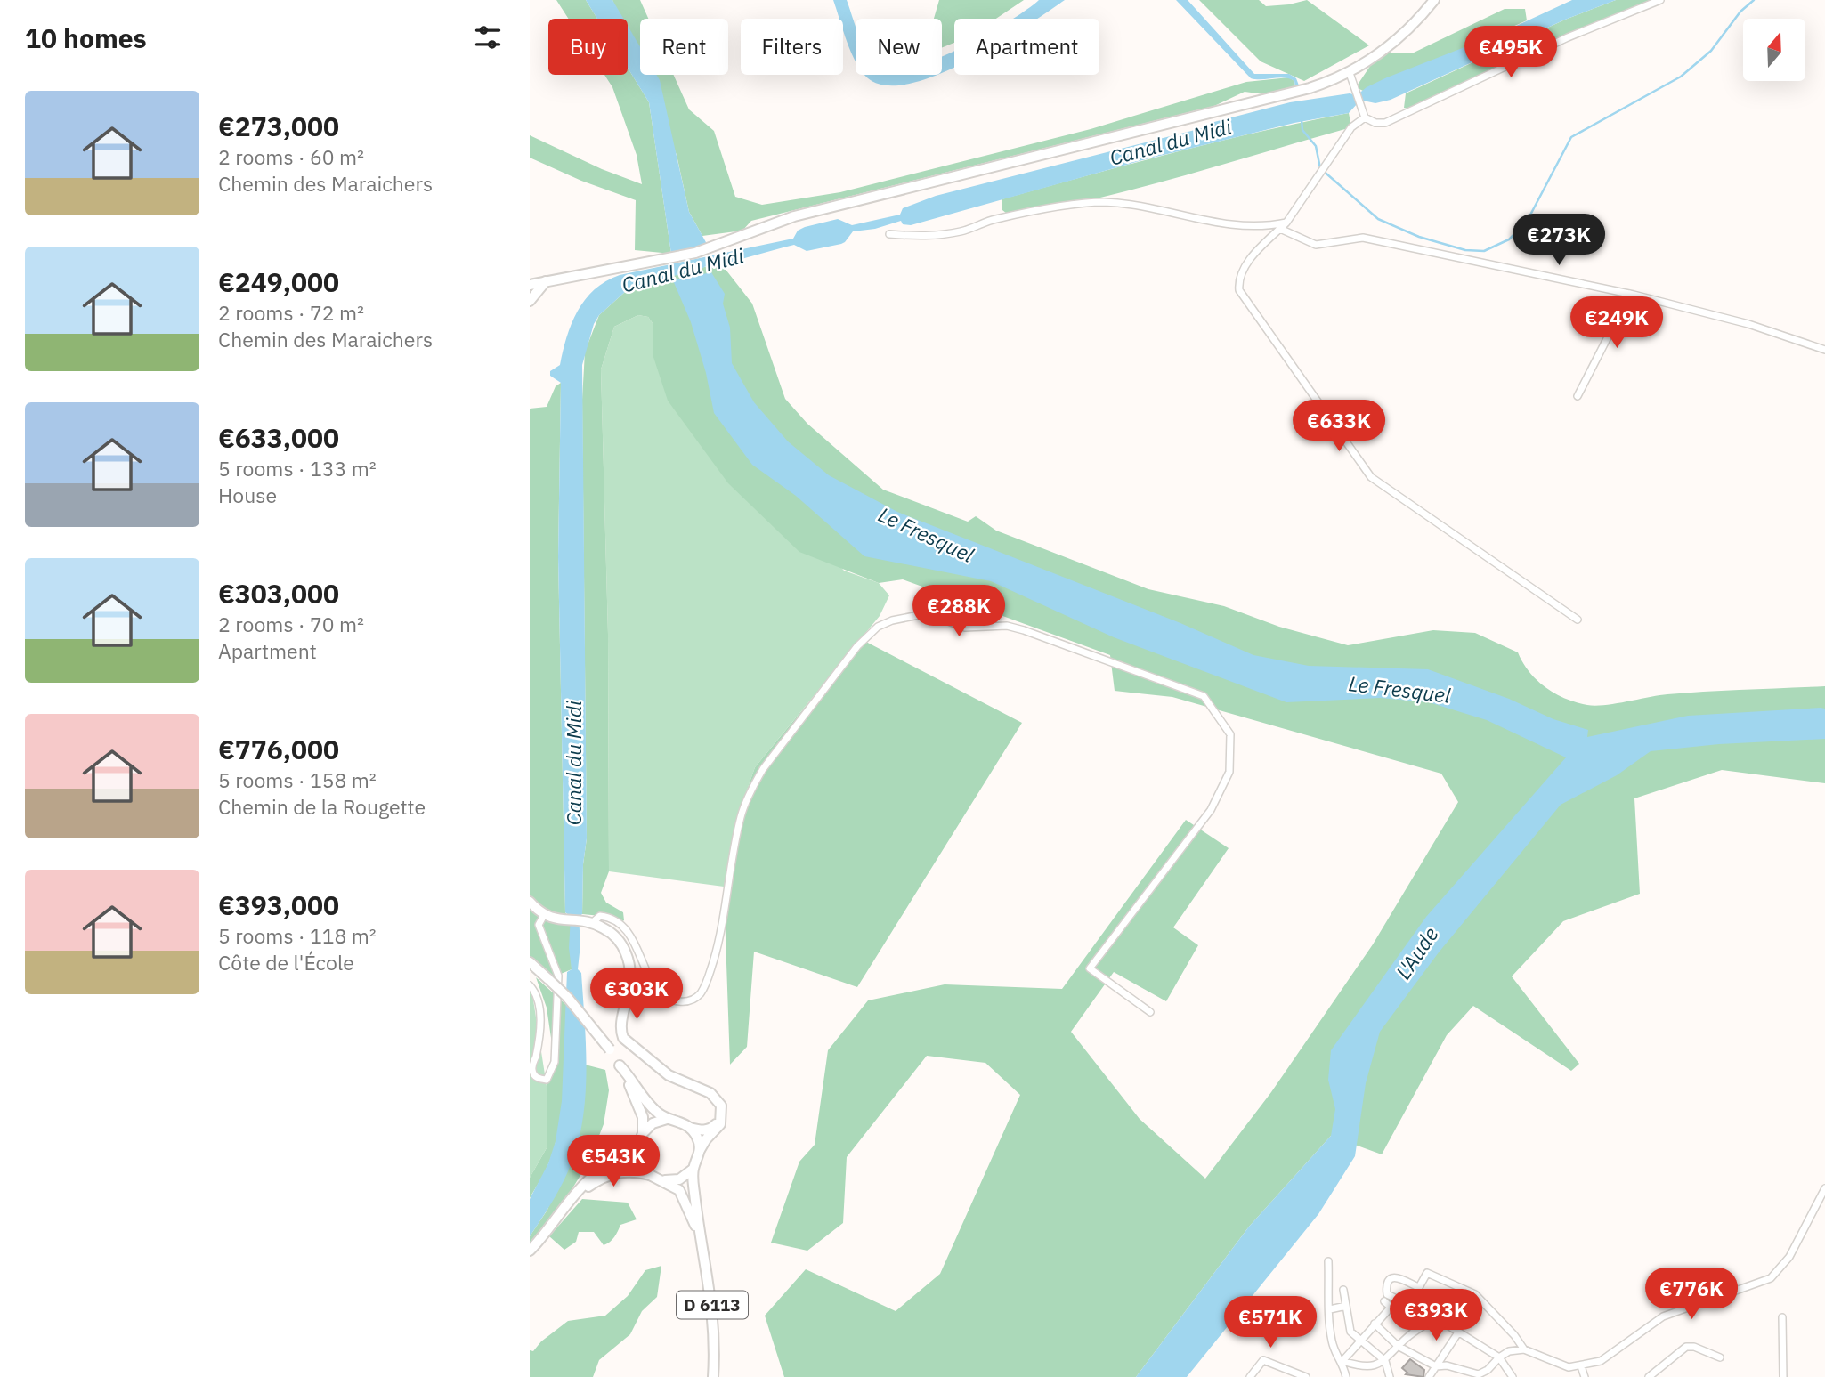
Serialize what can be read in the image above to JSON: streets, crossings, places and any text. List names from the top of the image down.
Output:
{
  "streets": {
    "main road": ["D 6113"]
  },
  "water": ["Canal du Midi", "Le Fresquel", "L'Aude"],
  "north": "top",
  "page": {
    "heading": "10 homes",
    "chip": [
      "Buy",
      "Rent",
      "Filters",
      "New",
      "Apartment"
    ],
    "price": [
      "€495K",
      "€273K",
      "€249K",
      "€633K",
      "€288K",
      "€303K",
      "€543K",
      "€776K",
      "€393K",
      "€571K"
    ],
    "list": [
      {
        "name": "€273,000",
        "note": "2 rooms · 60 m² · Chemin des Maraichers"
      },
      {
        "name": "€249,000",
        "note": "2 rooms · 72 m² · Chemin des Maraichers"
      },
      {
        "name": "€633,000",
        "note": "5 rooms · 133 m² · House"
      },
      {
        "name": "€303,000",
        "note": "2 rooms · 70 m² · Apartment"
      },
      {
        "name": "€776,000",
        "note": "5 rooms · 158 m² · Chemin de la Rougette"
      },
      {
        "name": "€393,000",
        "note": "5 rooms · 118 m² · Côte de l'École"
      }
    ]
  }
}
